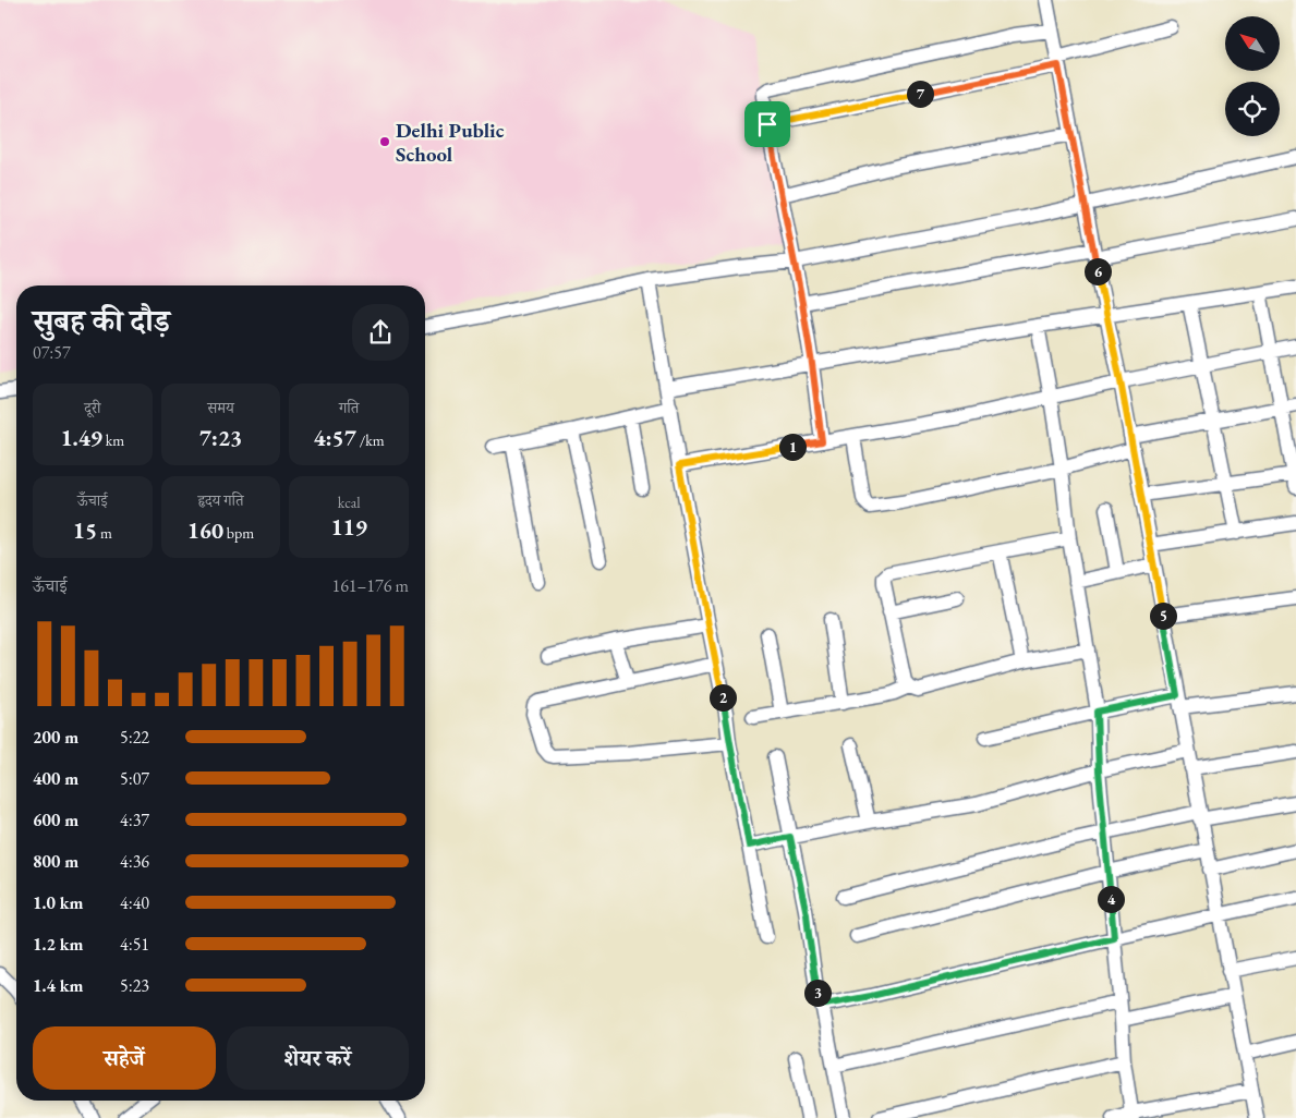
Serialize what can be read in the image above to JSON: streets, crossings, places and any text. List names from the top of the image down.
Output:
{
  "places": ["Delhi Public School"],
  "north": "top left",
  "page": {
    "pins": [
      "7",
      "6",
      "1",
      "5",
      "2",
      "4",
      "3"
    ],
    "heading": ["सुबह की दौड़", "07:57"],
    "stats": [
      ["दूरी", "1.49 km"],
      ["समय", "7:23"],
      ["गति", "4:57 /km"],
      ["ऊँचाई", "15 m"],
      ["हृदय गति", "160 bpm"],
      ["kcal", "119"]
    ],
    "chart": ["ऊँचाई", "161–176 m"],
    "list": [
      {
        "name": "200 m",
        "note": "5:22"
      },
      {
        "name": "400 m",
        "note": "5:07"
      },
      {
        "name": "600 m",
        "note": "4:37"
      },
      {
        "name": "800 m",
        "note": "4:36"
      },
      {
        "name": "1.0 km",
        "note": "4:40"
      },
      {
        "name": "1.2 km",
        "note": "4:51"
      },
      {
        "name": "1.4 km",
        "note": "5:23"
      }
    ],
    "buttons": ["सहेजें", "शेयर करें"]
  }
}
